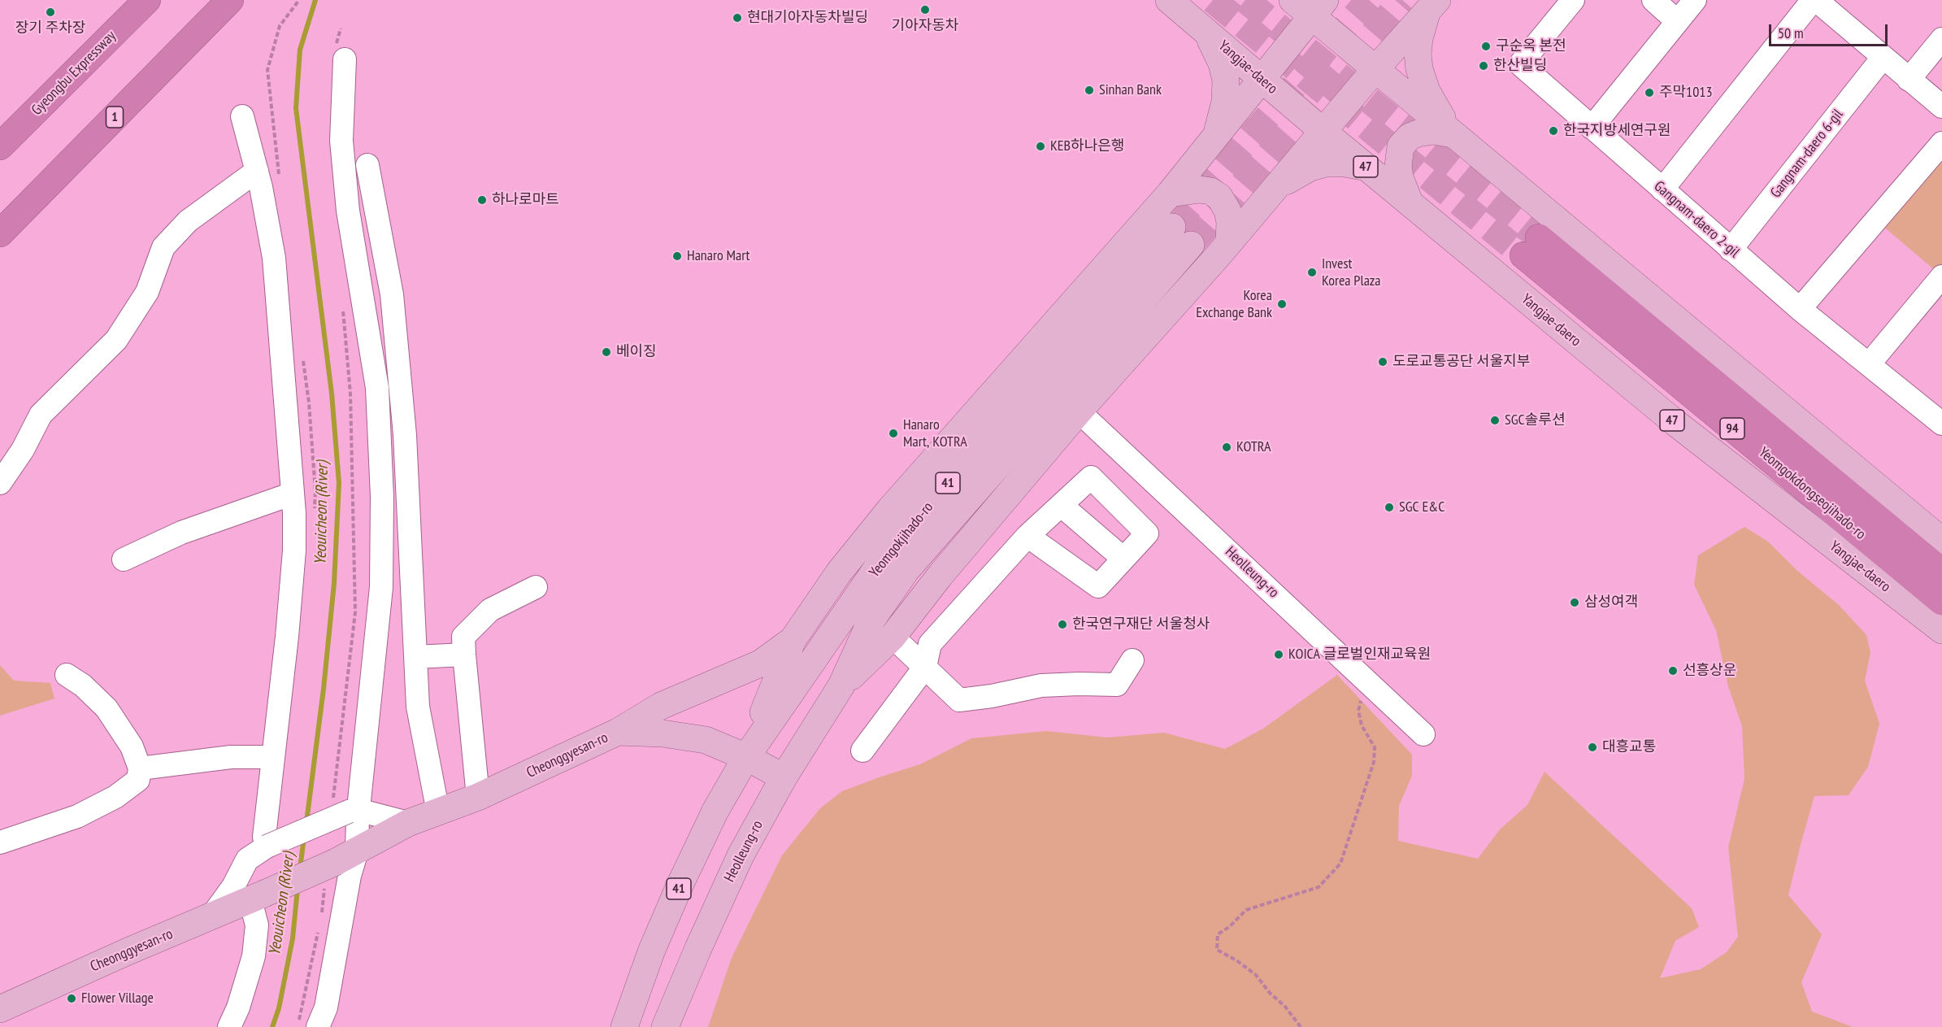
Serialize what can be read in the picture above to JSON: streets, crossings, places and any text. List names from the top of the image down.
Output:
{
  "streets": {
    "highway": [
      "Gyeongbu Expressway",
      "1",
      "94",
      "Yeomgokdongseojihado-ro"
    ],
    "main road": [
      "Yangjae-daero",
      "47",
      "41",
      "Yeomgokjihado-ro",
      "Heolleung-ro",
      "Cheonggyesan-ro"
    ],
    "street": ["Gangnam-daero 6-gil", "Gangnam-daero 2-gil"]
  },
  "crossings": [
    ["Gangnam-daero 6-gil", "Gangnam-daero 2-gil"],
    ["41", "Yeomgokjihado-ro"],
    ["41", "Cheonggyesan-ro"],
    ["Yeomgokjihado-ro", "Heolleung-ro"],
    ["Yeomgokjihado-ro", "Cheonggyesan-ro"],
    ["Heolleung-ro", "Cheonggyesan-ro"]
  ],
  "water": ["Yeouicheon (River)"],
  "places": [
    "기아자동차",
    "장기 주차장",
    "현대기아자동차빌딩",
    "구순옥 본전",
    "한산빌딩",
    "Sinhan Bank",
    "주막1013",
    "한국지방세연구원",
    "KEB하나은행",
    "하나로마트",
    "Hanaro Mart",
    "Invest Korea Plaza",
    "Korea Exchange Bank",
    "베이징",
    "도로교통공단 서울지부",
    "SGC솔루션",
    "Hanaro Mart, KOTRA",
    "KOTRA",
    "SGC E&C",
    "삼성여객",
    "한국연구재단 서울청사",
    "KOICA 글로벌인재교육원",
    "선흥상운",
    "대흥교통",
    "Flower Village"
  ],
  "scale_bar": "50 m"
}
